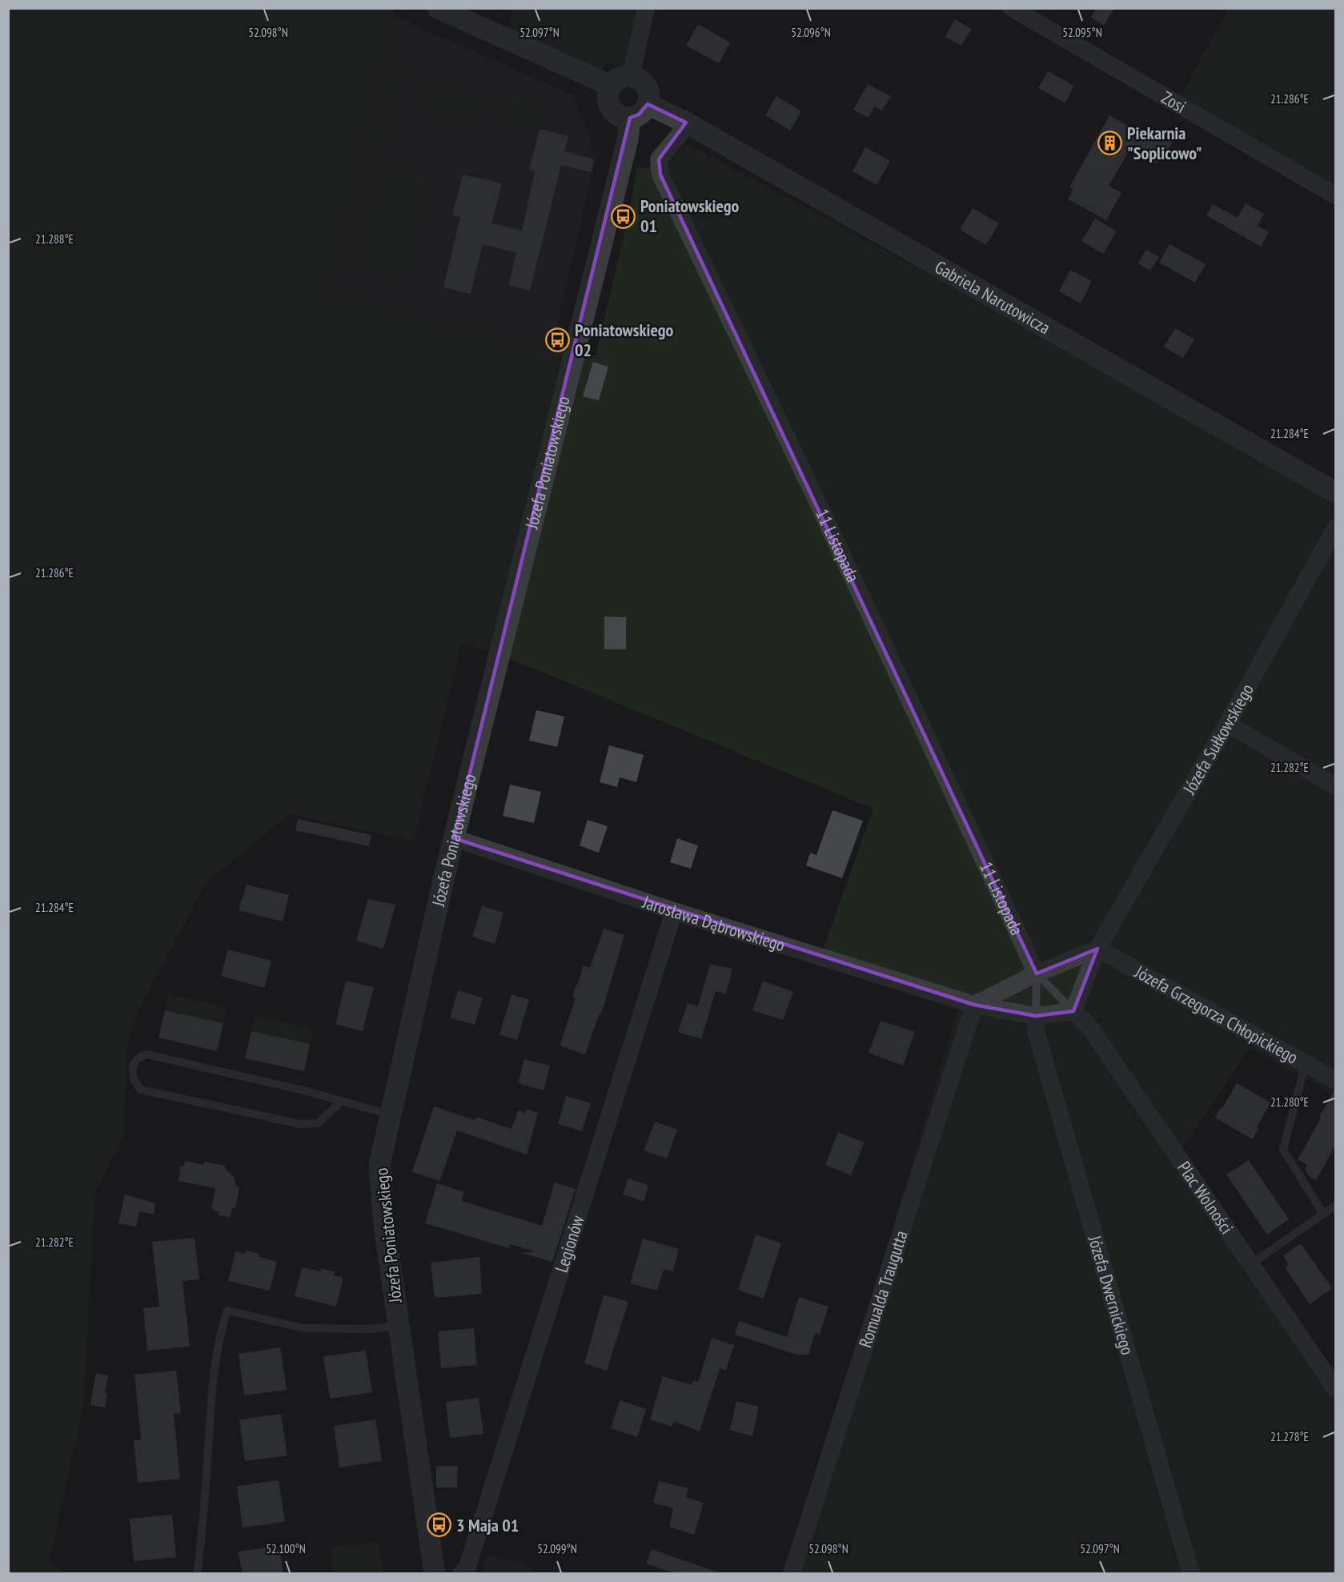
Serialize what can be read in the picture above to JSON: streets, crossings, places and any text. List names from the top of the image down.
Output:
{
  "streets": {
    "street": [
      "Zosi",
      "Gabriela Narutowicza",
      "Józefa Poniatowskiego",
      "11 Listopada",
      "Józefa Sułkowskiego",
      "Jarosława Dąbrowskiego",
      "Józefa Grzegorza Chłopickiego",
      "Plac Wolności",
      "Legionów",
      "Romualda Traugutta",
      "Józefa Dwernickiego"
    ]
  },
  "crossings": [
    ["Gabriela Narutowicza", "Józefa Poniatowskiego"],
    ["Gabriela Narutowicza", "11 Listopada"],
    ["Józefa Poniatowskiego", "Jarosława Dąbrowskiego"],
    ["Józefa Sułkowskiego", "Józefa Grzegorza Chłopickiego"],
    ["Józefa Sułkowskiego", "Plac Wolności"],
    ["Jarosława Dąbrowskiego", "Legionów"],
    ["Jarosława Dąbrowskiego", "Romualda Traugutta"],
    ["Jarosława Dąbrowskiego", "Józefa Dwernickiego"]
  ],
  "places": {
    "building": ["Piekarnia \"Soplicowo\""],
    "bus stop": ["Poniatowskiego 01", "Poniatowskiego 02", "3 Maja 01"]
  },
  "coordinates": [
    "52.095°N",
    "52.098°N",
    "52.097°N",
    "52.096°N",
    "21.286°E",
    "21.288°E",
    "21.284°E",
    "21.282°E",
    "21.280°E",
    "21.278°E",
    "52.100°N",
    "52.099°N"
  ]
}
